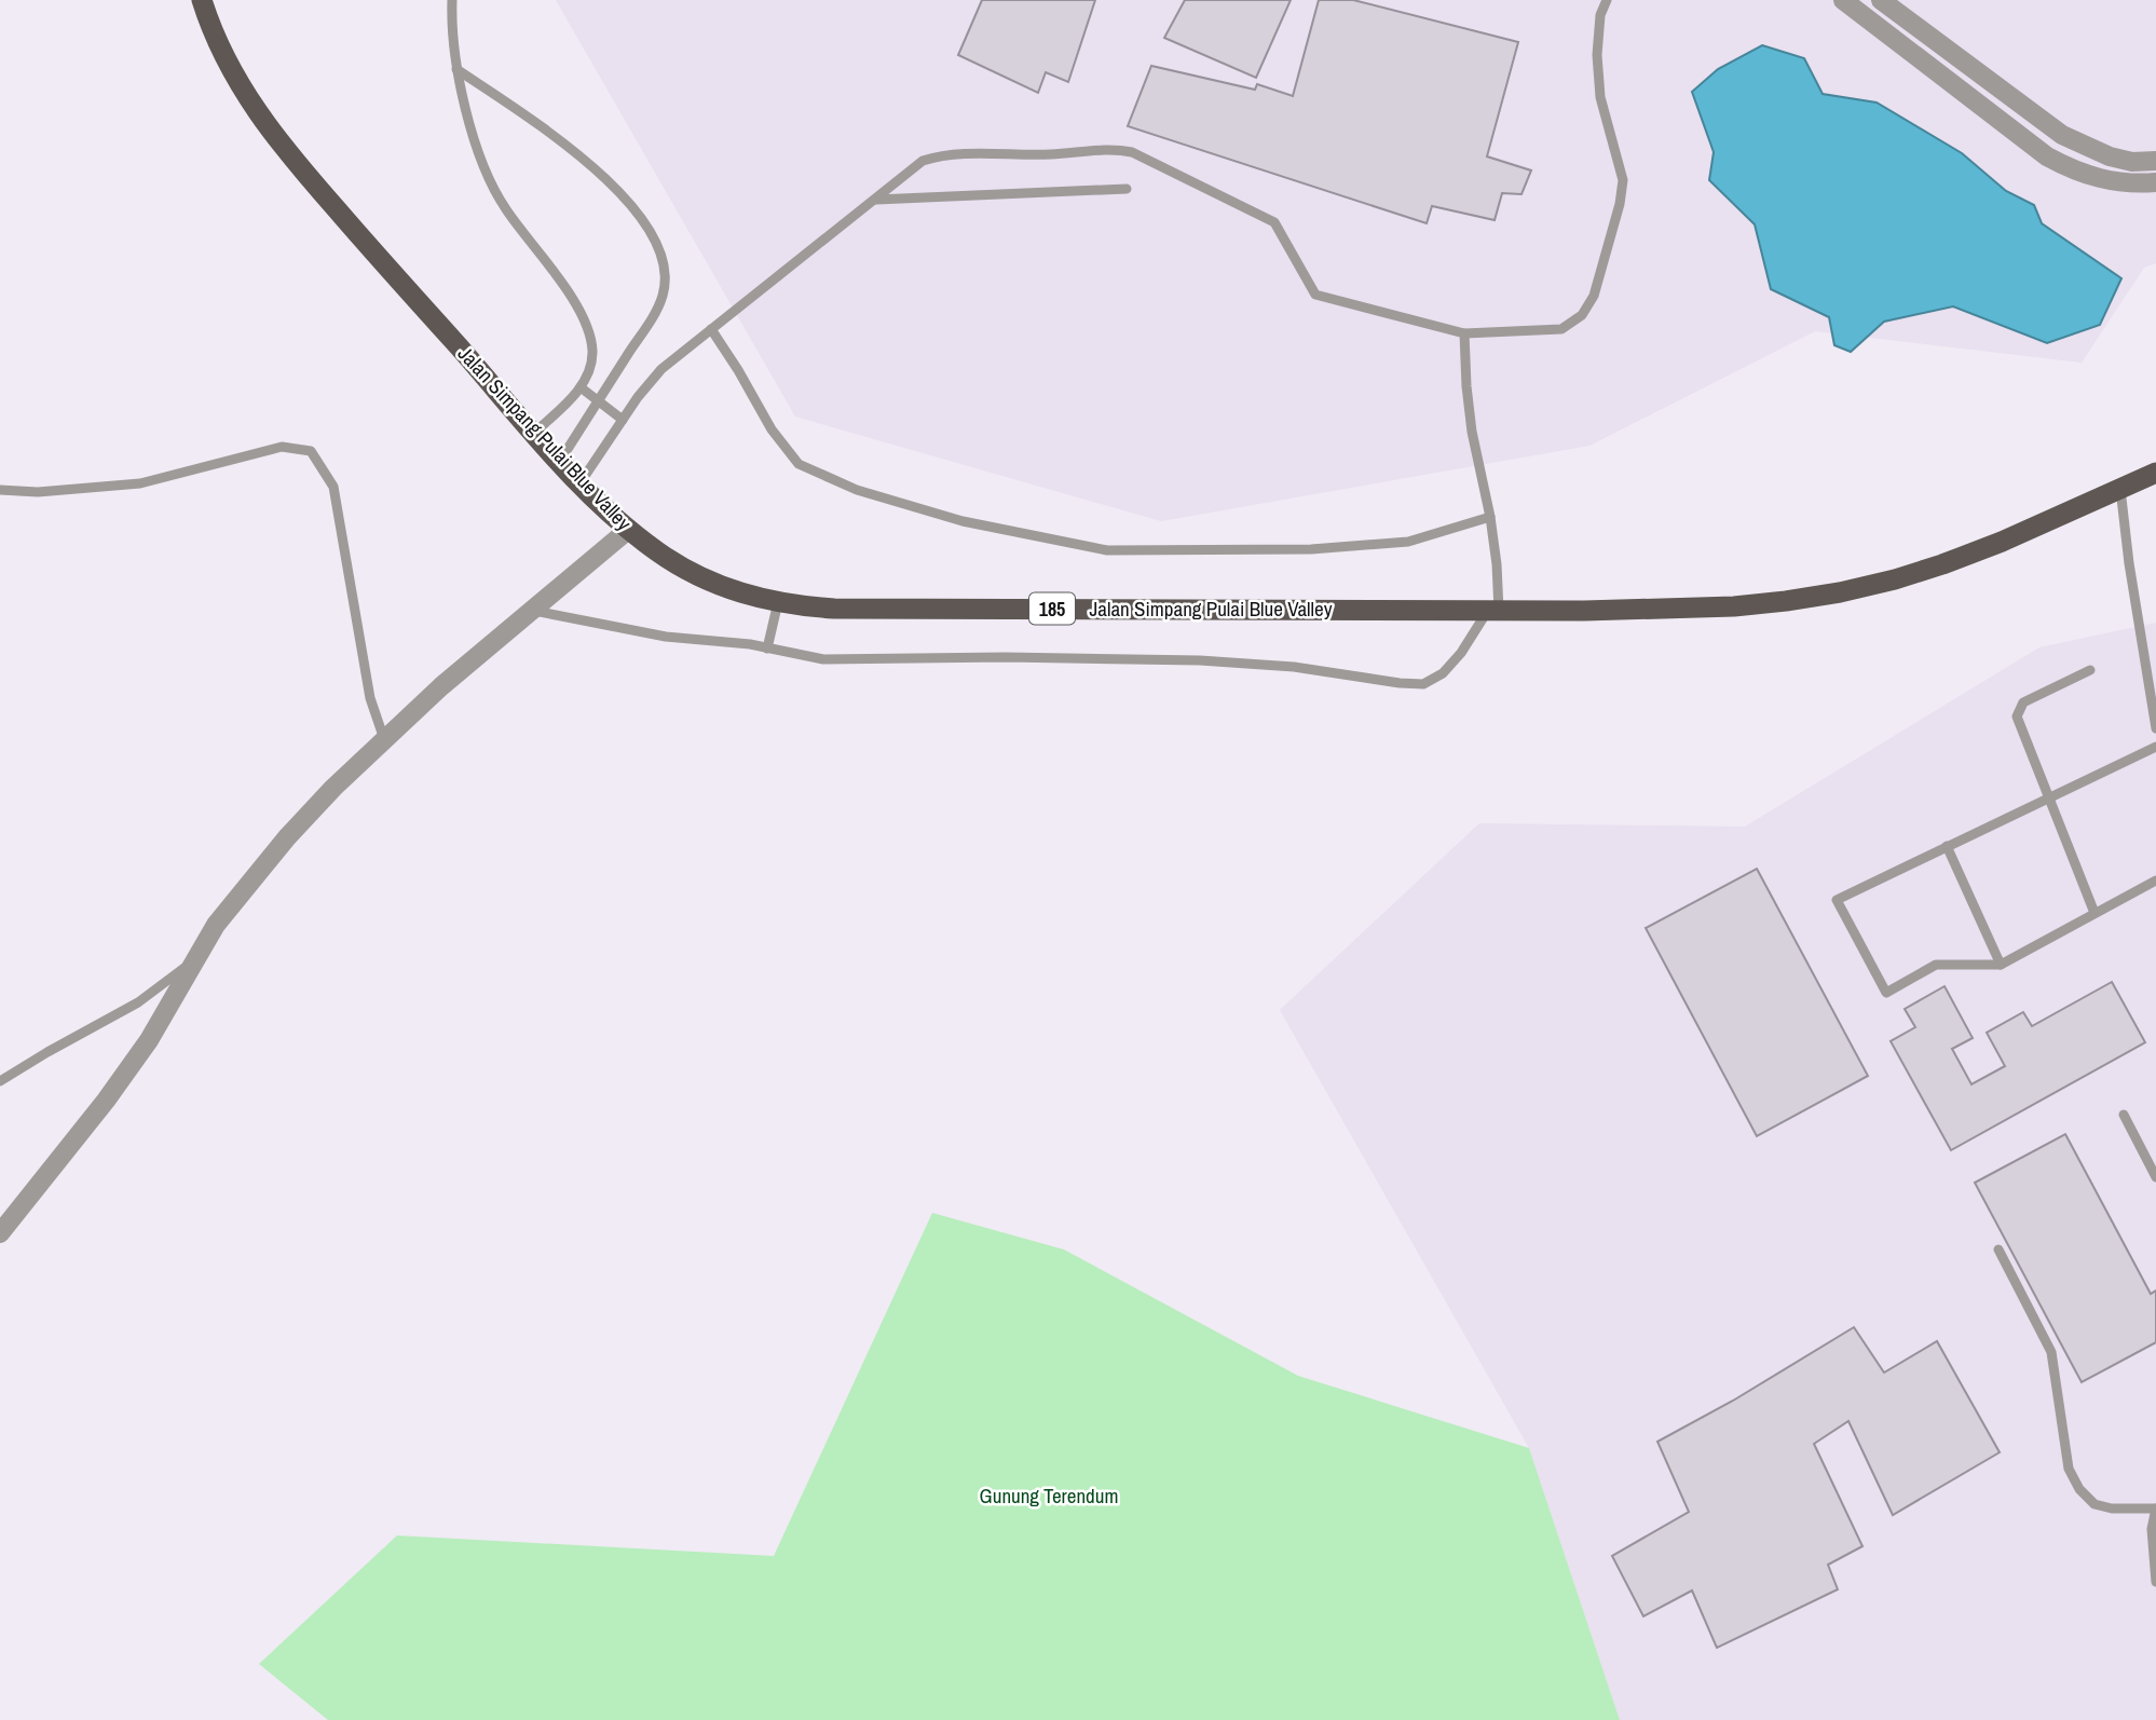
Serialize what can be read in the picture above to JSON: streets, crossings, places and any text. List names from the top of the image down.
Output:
{
  "streets": {
    "main road": ["Jalan Simpang Pulai Blue Valley", "185"]
  },
  "parks": ["Gunung Terendum"]
}
